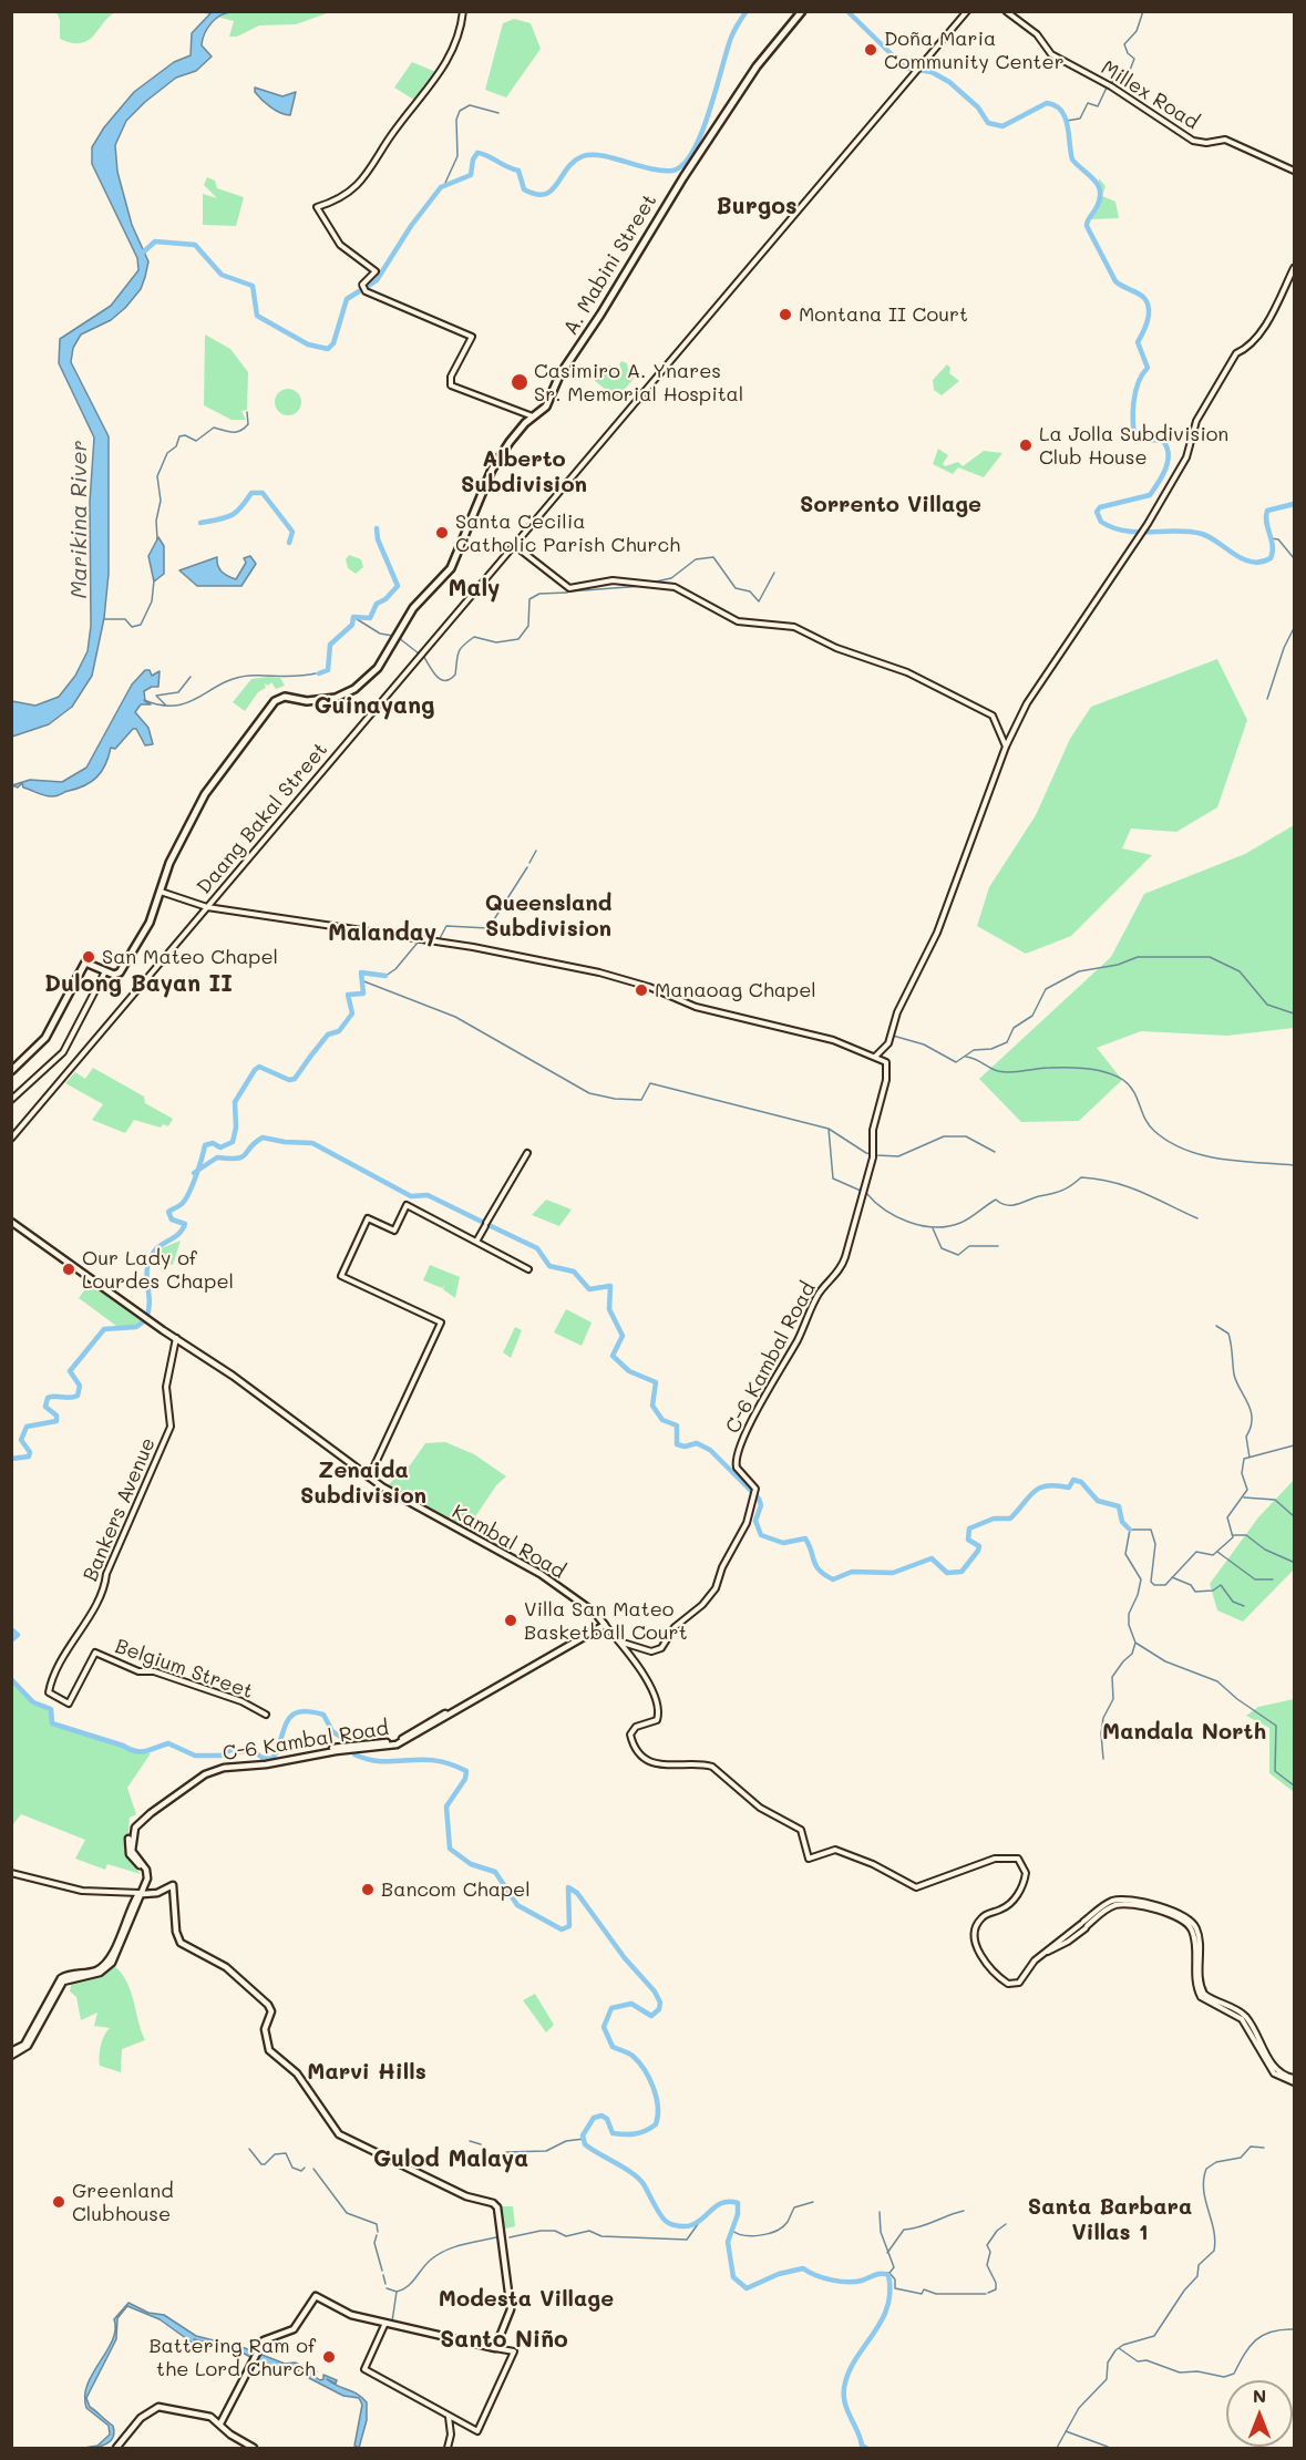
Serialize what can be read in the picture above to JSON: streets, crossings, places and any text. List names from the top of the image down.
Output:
{
  "streets": {
    "main road": ["A. Mabini Street", "C-6 Kambal Road", "Kambal Road"],
    "street": [
      "Millex Road",
      "Daang Bakal Street",
      "Bankers Avenue",
      "Belgium Street"
    ]
  },
  "crossings": [
    ["C-6 Kambal Road", "Kambal Road"],
    ["Bankers Avenue", "Kambal Road"],
    ["Bankers Avenue", "Belgium Street"]
  ],
  "districts": [
    "Burgos",
    "Alberto Subdivision",
    "Sorrento Village",
    "Maly",
    "Guinayang",
    "Queensland Subdivision",
    "Malanday",
    "Dulong Bayan II",
    "Zenaida Subdivision",
    "Mandala North",
    "Marvi Hills",
    "Gulod Malaya",
    "Santa Barbara Villas 1",
    "Modesta Village",
    "Santo Niño"
  ],
  "water": ["Marikina River"],
  "places": [
    "Doña Maria Community Center",
    "Montana II Court",
    "Casimiro A. Ynares Sr. Memorial Hospital",
    "La Jolla Subdivision Club House",
    "Santa Cecilia Catholic Parish Church",
    "San Mateo Chapel",
    "Manaoag Chapel",
    "Our Lady of Lourdes Chapel",
    "Villa San Mateo Basketball Court",
    "Bancom Chapel",
    "Greenland Clubhouse",
    "Battering Ram of the Lord Church"
  ],
  "north": "top"
}
